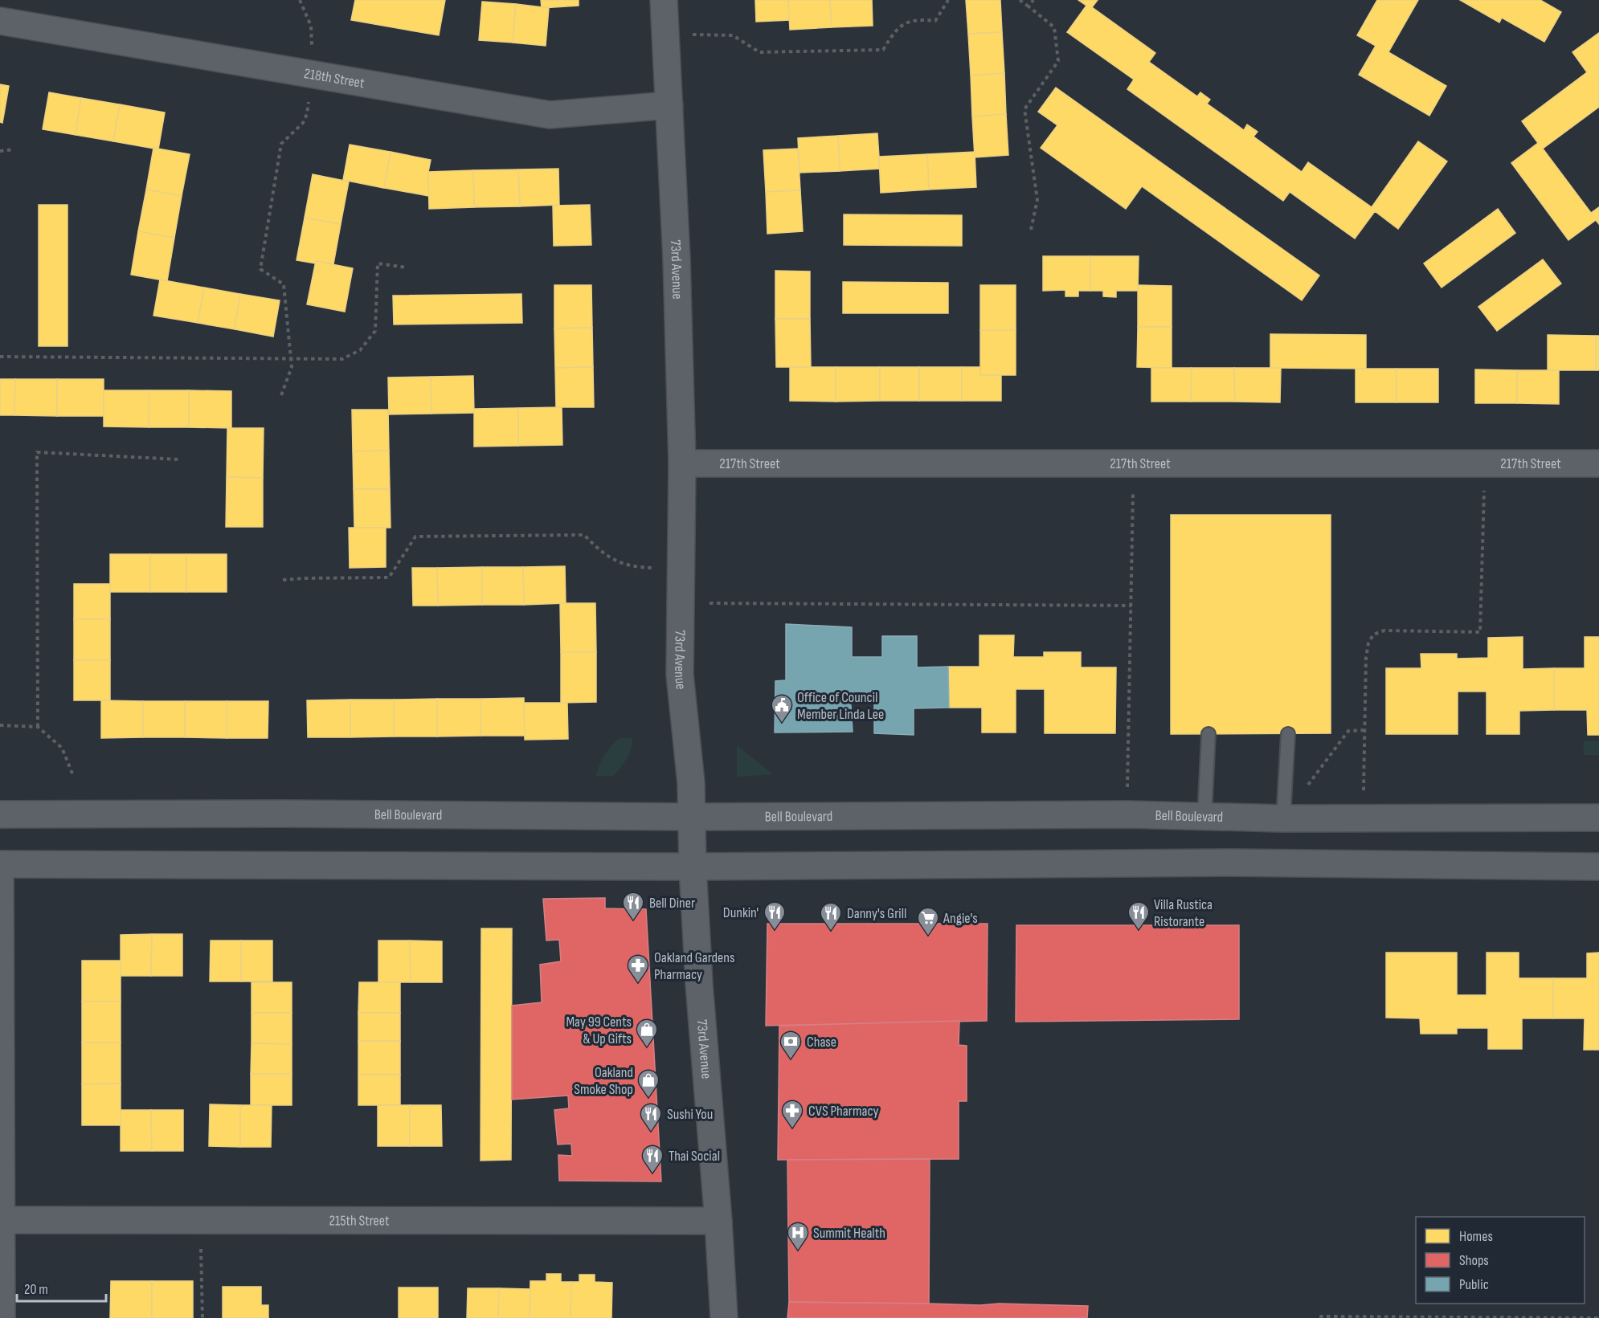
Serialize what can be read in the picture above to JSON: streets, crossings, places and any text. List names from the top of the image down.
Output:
{
  "streets": {
    "street": [
      "218th Street",
      "73rd Avenue",
      "217th Street",
      "Bell Boulevard",
      "215th Street"
    ]
  },
  "crossings": [
    ["218th Street", "73rd Avenue"],
    ["73rd Avenue", "217th Street"],
    ["73rd Avenue", "Bell Boulevard"],
    ["73rd Avenue", "215th Street"]
  ],
  "places": {
    "public building": ["Office of Council Member Linda Lee"],
    "restaurant": [
      "Bell Diner",
      "Dunkin'",
      "Villa Rustica Ristorante",
      "Danny's Grill",
      "Sushi You",
      "Thai Social"
    ],
    "supermarket": ["Angie's"],
    "pharmacy": ["Oakland Gardens Pharmacy", "CVS Pharmacy"],
    "shop": ["May 99 Cents & Up Gifts", "Oakland Smoke Shop"],
    "bank": ["Chase"],
    "hospital": ["Summit Health"]
  },
  "legend": ["Homes", "Shops", "Public"],
  "scale_bar": "20 m"
}
